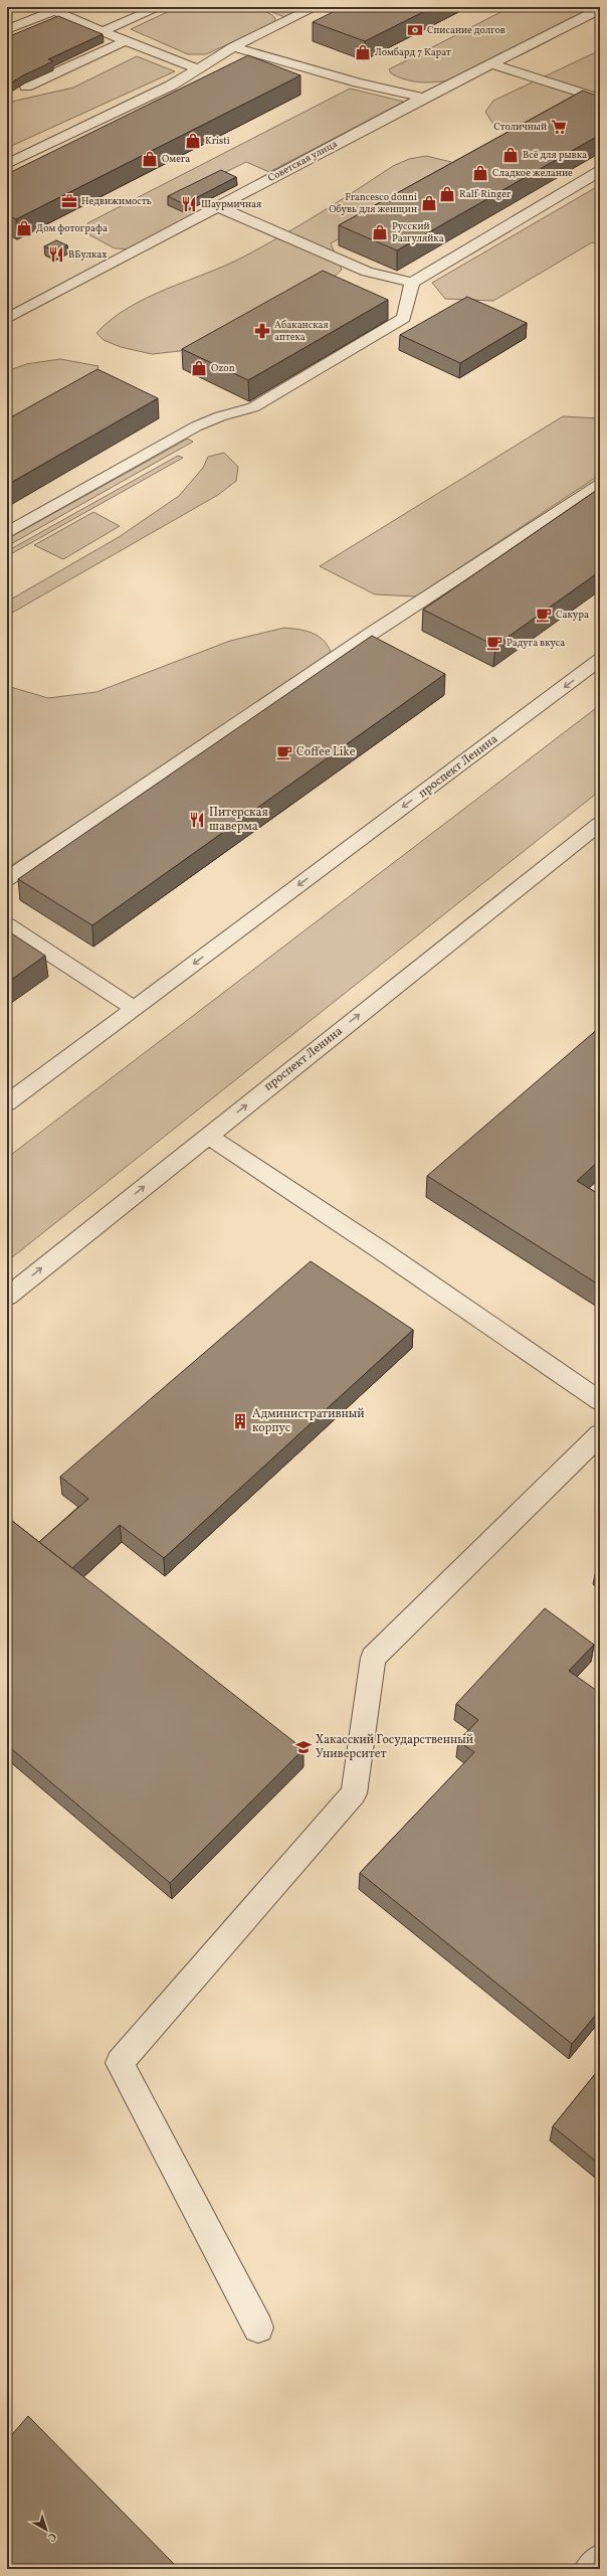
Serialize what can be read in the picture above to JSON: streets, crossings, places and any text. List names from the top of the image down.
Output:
{
  "streets": {
    "street": ["Советская улица", "проспект Ленина"]
  },
  "places": {
    "bank": ["Списание долгов"],
    "shop": [
      "Ломбард 7 Карат",
      "Kristi",
      "Всё для рывка",
      "Омега",
      "Сладкое желание",
      "Ralf Ringer",
      "Francesco donni Обувь для женщин",
      "Дом фотографа",
      "Русский Разгуляйка",
      "Ozon"
    ],
    "supermarket": ["Столичный"],
    "office": ["Недвижимость"],
    "restaurant": ["Шаурмичная", "ВБулках", "Питерская шаверма"],
    "pharmacy": ["Абаканская аптека"],
    "cafe": ["Сакура", "Радуга вкуса", "Coffee Like"],
    "building": ["Административный корпус"],
    "school or university": ["Хакасский Государственный Университет"]
  },
  "north": "bottom right"
}
